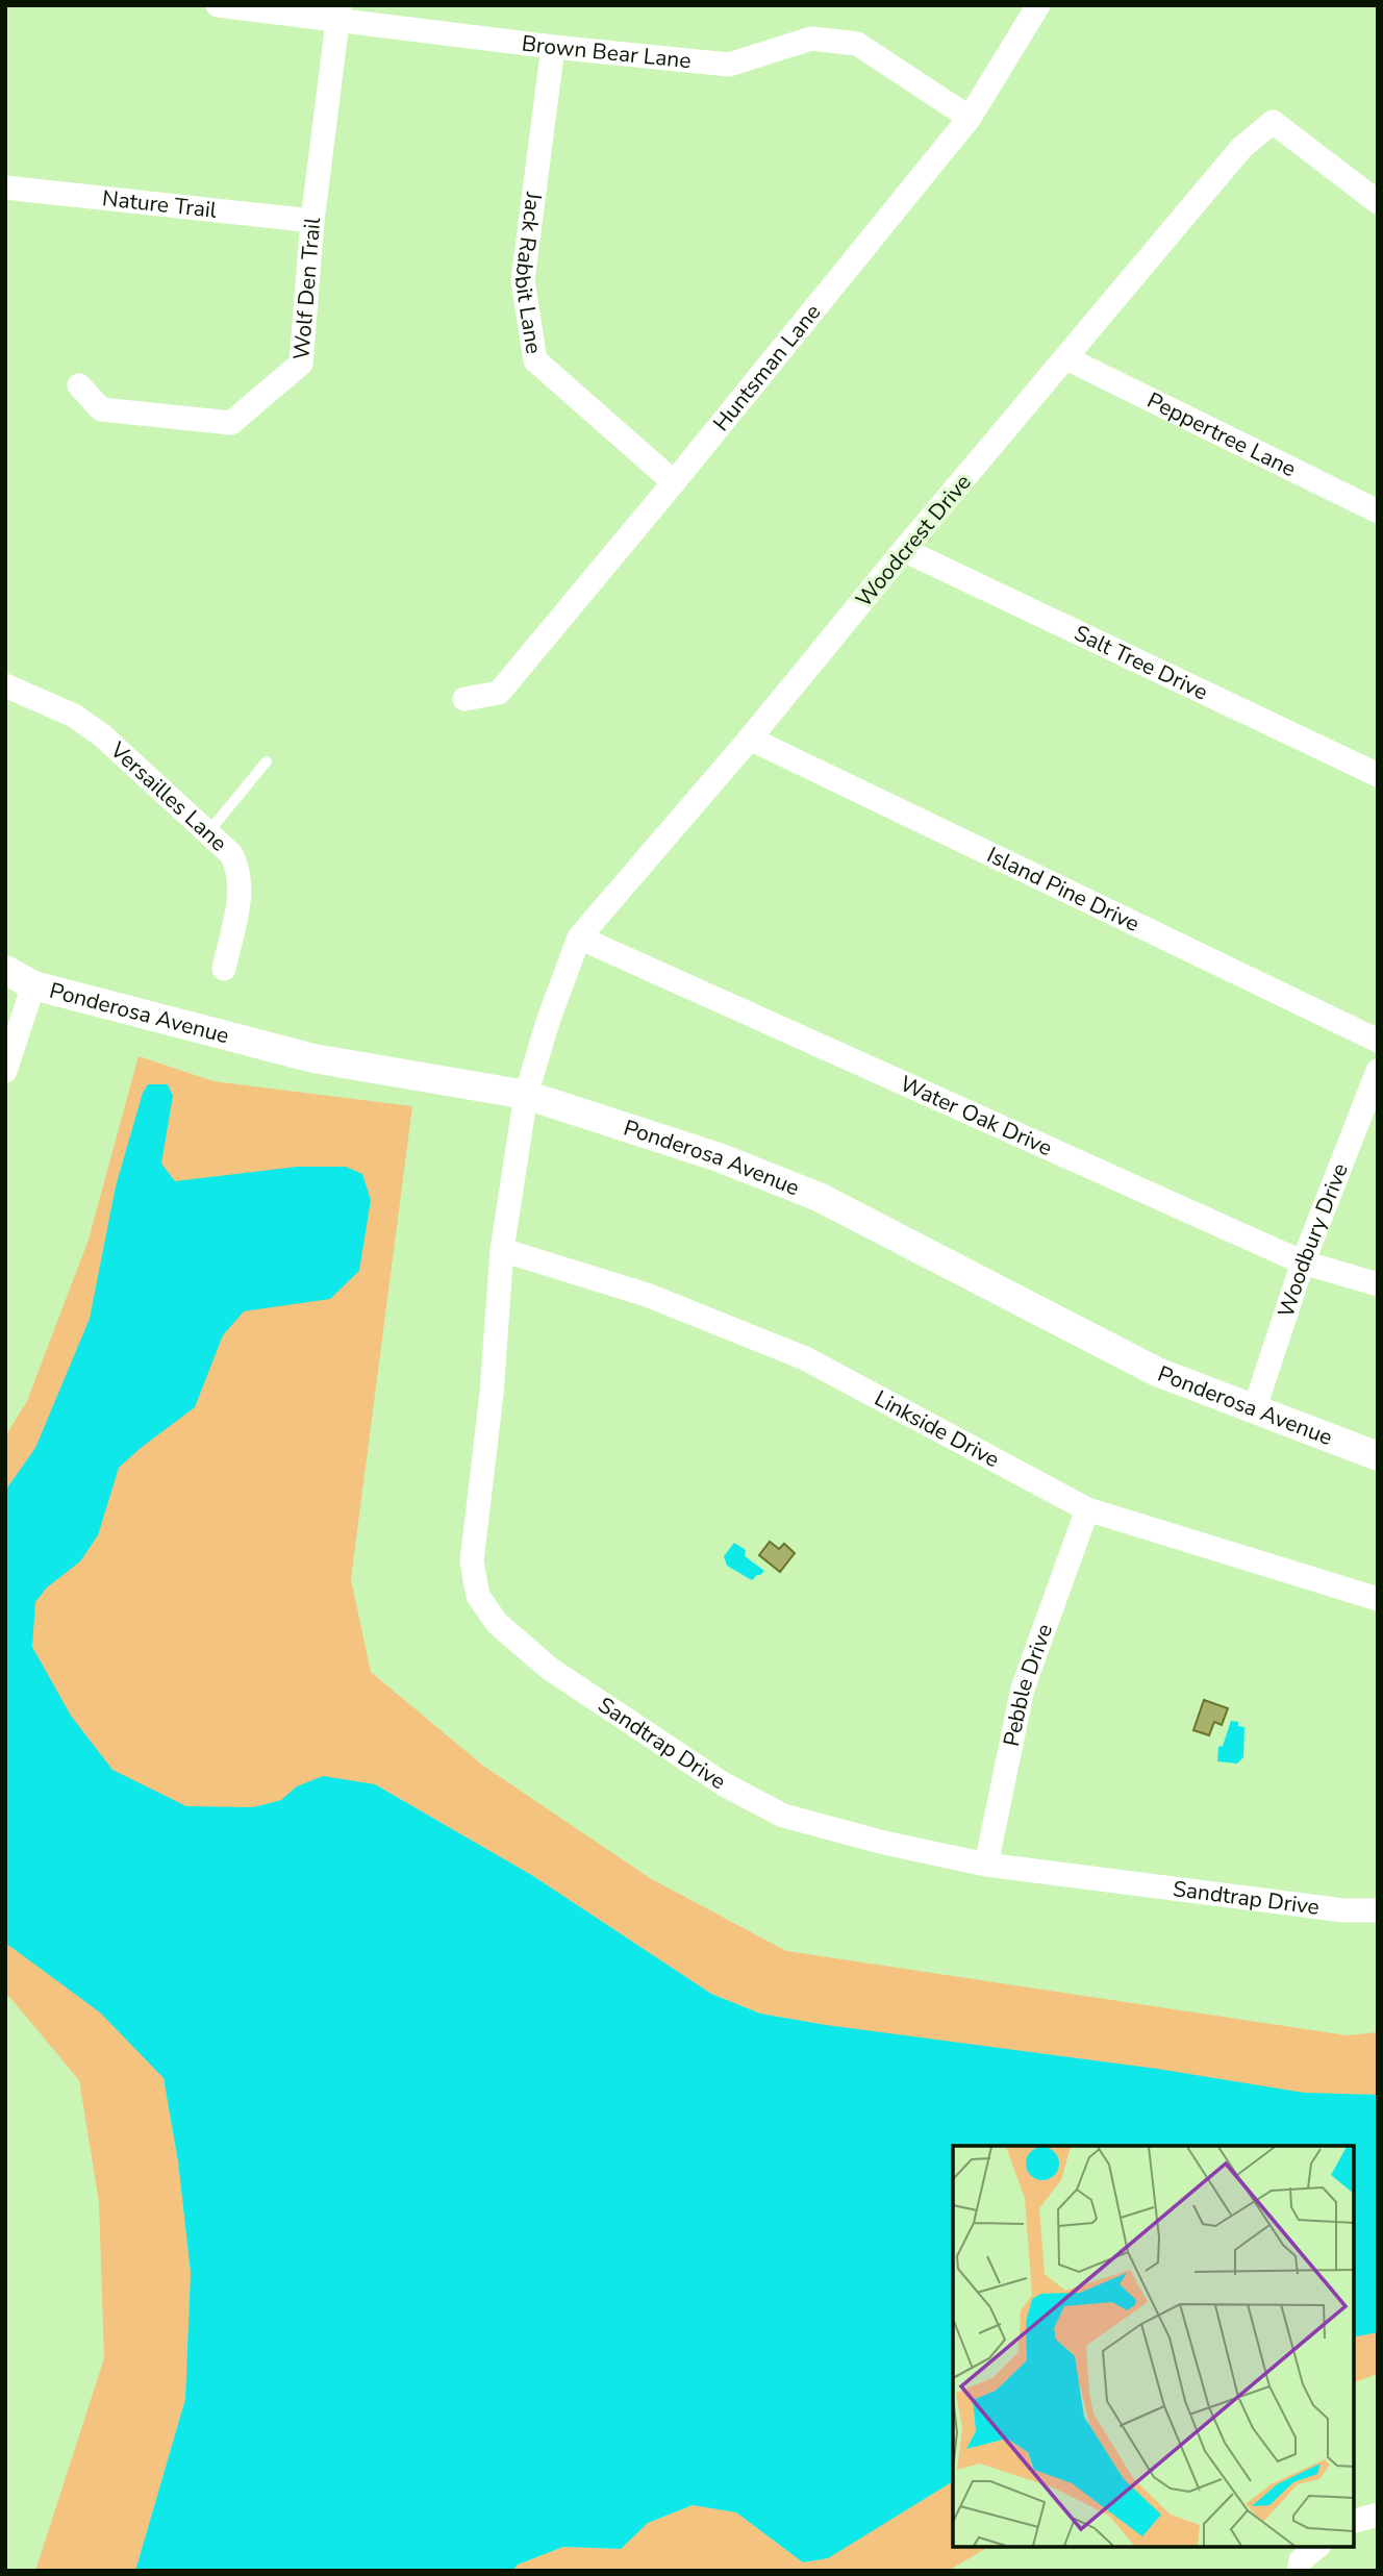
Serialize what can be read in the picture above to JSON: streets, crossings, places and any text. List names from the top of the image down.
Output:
{
  "streets": {
    "street": [
      "Brown Bear Lane",
      "Nature Trail",
      "Jack Rabbit Lane",
      "Wolf Den Trail",
      "Huntsman Lane",
      "Peppertree Lane",
      "Woodcrest Drive",
      "Salt Tree Drive",
      "Versailles Lane",
      "Island Pine Drive",
      "Ponderosa Avenue",
      "Water Oak Drive",
      "Woodbury Drive",
      "Linkside Drive",
      "Pebble Drive",
      "Sandtrap Drive"
    ]
  },
  "crossings": [
    ["Brown Bear Lane", "Jack Rabbit Lane"],
    ["Brown Bear Lane", "Wolf Den Trail"],
    ["Brown Bear Lane", "Huntsman Lane"],
    ["Nature Trail", "Wolf Den Trail"],
    ["Jack Rabbit Lane", "Huntsman Lane"],
    ["Peppertree Lane", "Woodcrest Drive"],
    ["Woodcrest Drive", "Salt Tree Drive"],
    ["Woodcrest Drive", "Island Pine Drive"],
    ["Woodcrest Drive", "Ponderosa Avenue"],
    ["Woodcrest Drive", "Water Oak Drive"],
    ["Woodcrest Drive", "Sandtrap Drive"],
    ["Ponderosa Avenue", "Woodbury Drive"],
    ["Ponderosa Avenue", "Sandtrap Drive"],
    ["Water Oak Drive", "Woodbury Drive"],
    ["Linkside Drive", "Pebble Drive"],
    ["Linkside Drive", "Sandtrap Drive"],
    ["Pebble Drive", "Sandtrap Drive"]
  ]
}
